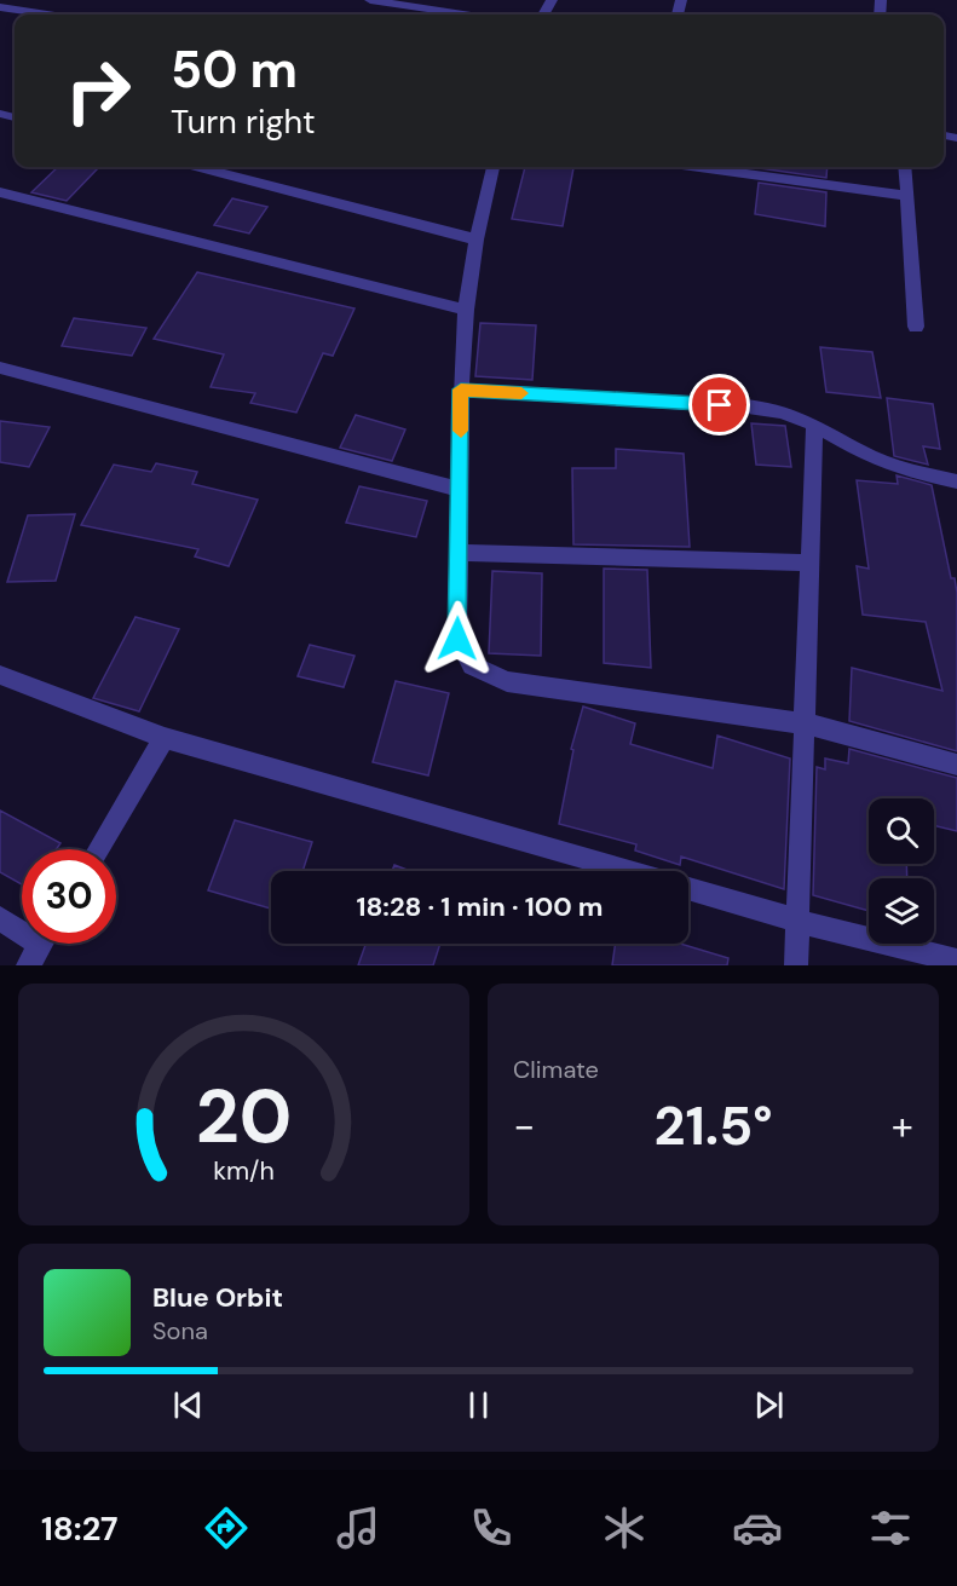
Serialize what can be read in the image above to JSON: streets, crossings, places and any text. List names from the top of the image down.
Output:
{
  "page": {
    "turn": ["50 m", "Turn right"],
    "limit": "30",
    "trip": "18:28 · 1 min · 100 m",
    "tile": "Climate",
    "heat": ["−", "21.5°", "+"],
    "song": ["Blue Orbit", "Sona"],
    "tabs": "18:27",
    "gauge": ["20", "km/h"]
  }
}
